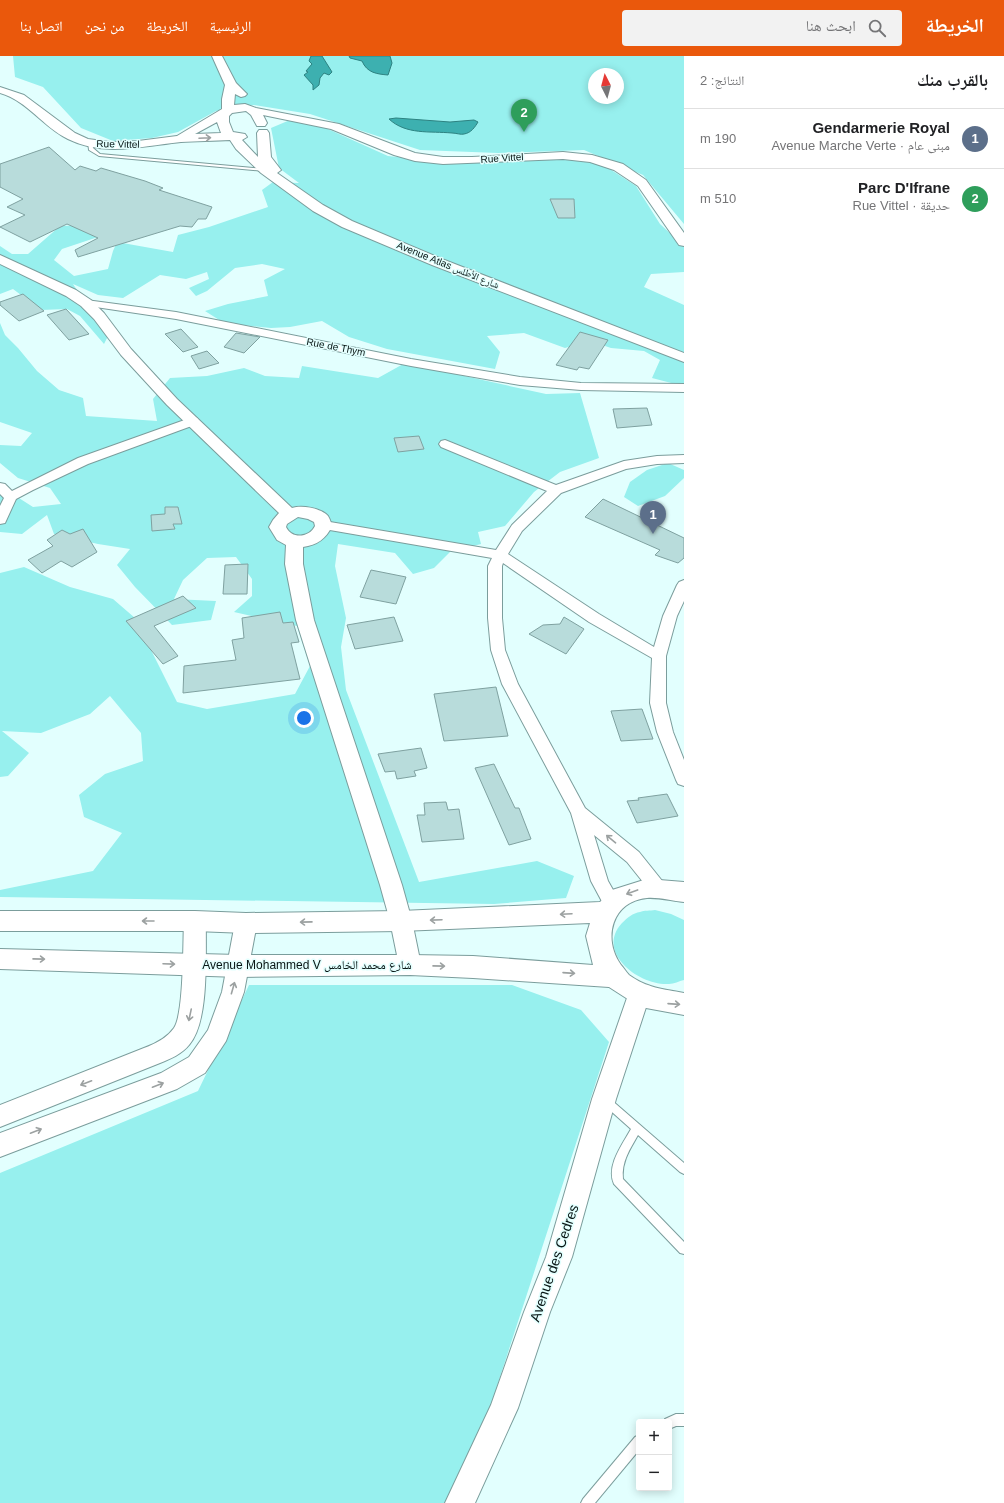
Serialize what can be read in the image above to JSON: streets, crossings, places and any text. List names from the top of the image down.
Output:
{
  "streets": {
    "main road": ["Avenue Mohammed V شارع محمد الخامس"],
    "street": [
      "Rue Vittel",
      "Avenue Atlas شارع الأطلس",
      "Rue de Thym",
      "Avenue des Cedres"
    ]
  },
  "crossings": [
    ["Rue Vittel", "Avenue Atlas شارع الأطلس"]
  ],
  "north": "top",
  "page": {
    "header": "الخريطة",
    "search": "ابحث هنا",
    "nav": [
      "الرئيسية",
      "الخريطة",
      "من نحن",
      "اتصل بنا"
    ],
    "heading": ["بالقرب منك", "النتائج: 2"],
    "pins": ["2", "1"],
    "list": [
      {
        "mark": "1",
        "name": "Gendarmerie Royal",
        "note": "مبنى عام · Avenue Marche Verte",
        "value": "190 m"
      },
      {
        "mark": "2",
        "name": "Parc D'Ifrane",
        "note": "حديقة · Rue Vittel",
        "value": "510 m"
      }
    ],
    "map_buttons": ["+", "−"]
  }
}
